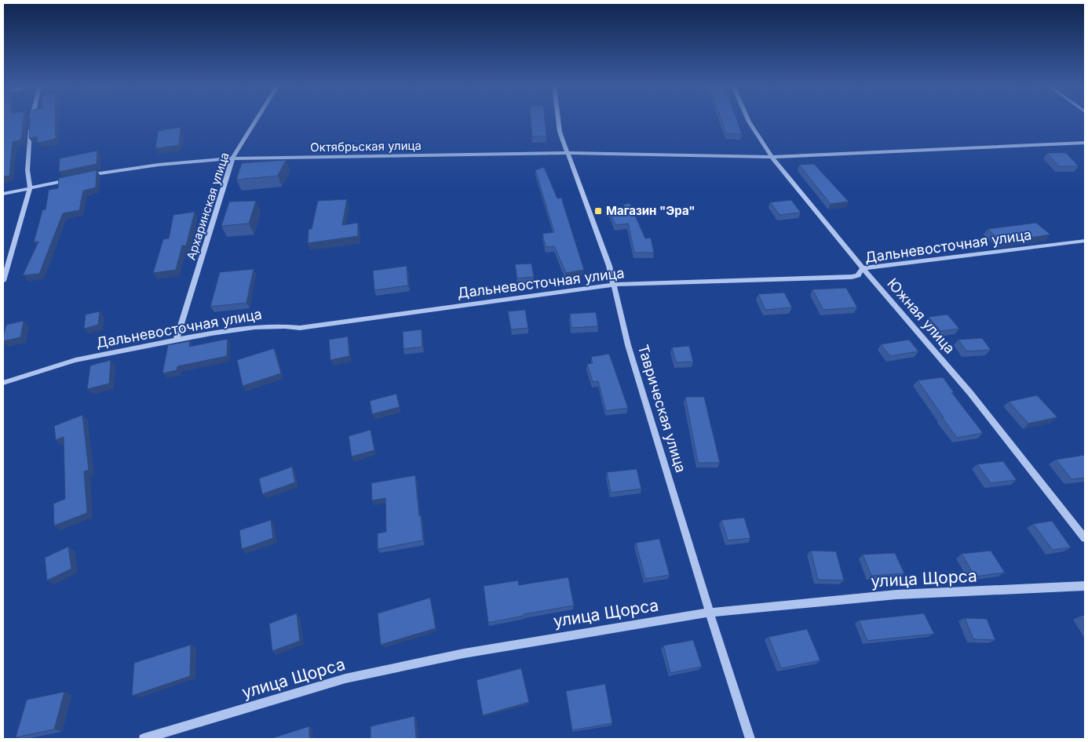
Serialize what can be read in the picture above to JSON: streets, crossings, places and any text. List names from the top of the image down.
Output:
{
  "streets": {
    "street": [
      "Октябрьская улица",
      "Архаринская улица",
      "Дальневосточная улица",
      "Южная улица",
      "Таврическая улица",
      "улица Щорса"
    ]
  },
  "crossings": [
    ["Октябрьская улица", "Архаринская улица"],
    ["Октябрьская улица", "Южная улица"],
    ["Октябрьская улица", "Таврическая улица"],
    ["Архаринская улица", "Дальневосточная улица"],
    ["Дальневосточная улица", "Южная улица"],
    ["Дальневосточная улица", "Таврическая улица"],
    ["Таврическая улица", "улица Щорса"]
  ],
  "places": {
    "transit": ["Магазин \"Эра\""]
  }
}
